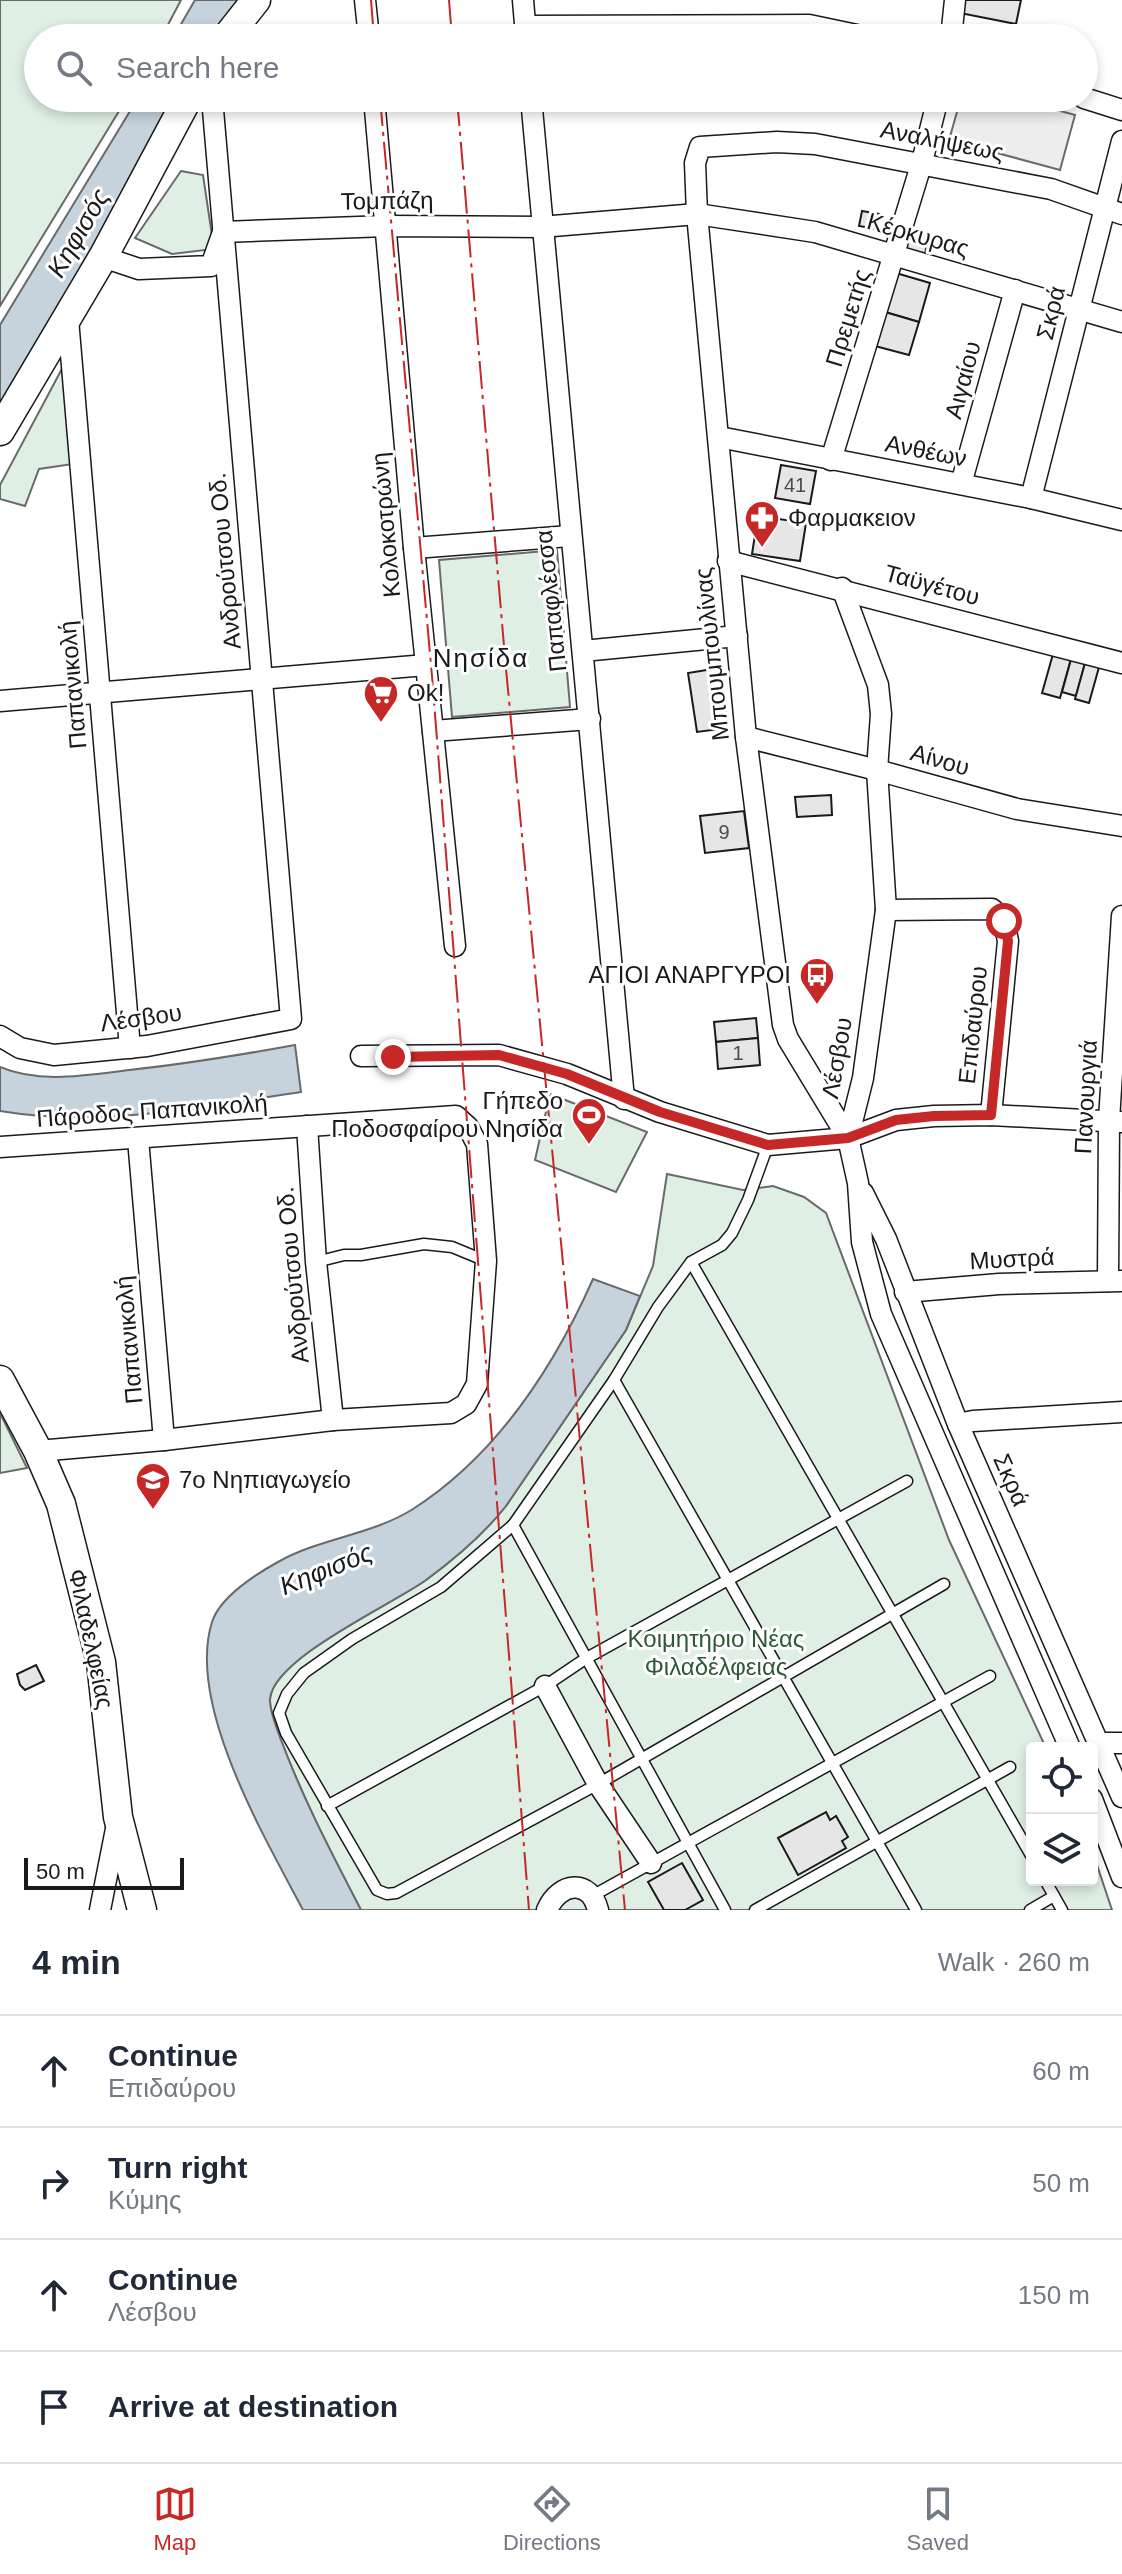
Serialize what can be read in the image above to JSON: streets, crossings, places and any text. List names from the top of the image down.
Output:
{
  "streets": {
    "main road": ["Φιλαδελφείας"],
    "street": [
      "Αναλήψεως",
      "Τομπάζη",
      "Κέρκυρας",
      "Σκρά",
      "Πρεμετής",
      "Αιγαίου",
      "Ανθέων",
      "Κολοκοτρώνη",
      "Ανδρούτσου Οδ.",
      "Ταϋγέτου",
      "Παπαφλέσσα",
      "Μπουμπουλίνας",
      "Παπανικολή",
      "Αίνου",
      "Λέσβου",
      "Επιδαύρου",
      "Πανουργιά",
      "Πάροδος Παπανικολή",
      "Μυστρά"
    ]
  },
  "crossings": [
    ["Αναλήψεως", "Σκρά"],
    ["Αναλήψεως", "Πρεμετής"],
    ["Αναλήψεως", "Μπουμπουλίνας"],
    ["Τομπάζη", "Κέρκυρας"],
    ["Τομπάζη", "Κολοκοτρώνη"],
    ["Τομπάζη", "Ανδρούτσου Οδ."],
    ["Τομπάζη", "Παπαφλέσσα"],
    ["Τομπάζη", "Μπουμπουλίνας"],
    ["Κέρκυρας", "Σκρά"],
    ["Κέρκυρας", "Πρεμετής"],
    ["Κέρκυρας", "Αιγαίου"],
    ["Κέρκυρας", "Μπουμπουλίνας"],
    ["Σκρά", "Ανθέων"],
    ["Σκρά", "Μπουμπουλίνας"],
    ["Σκρά", "Λέσβου"],
    ["Σκρά", "Μυστρά"],
    ["Πρεμετής", "Ανθέων"],
    ["Αιγαίου", "Ανθέων"],
    ["Ανθέων", "Μπουμπουλίνας"],
    ["Ανδρούτσου Οδ.", "Λέσβου"],
    ["Ανδρούτσου Οδ.", "Πάροδος Παπανικολή"],
    ["Ταϋγέτου", "Μπουμπουλίνας"],
    ["Ταϋγέτου", "Λέσβου"],
    ["Μπουμπουλίνας", "Αίνου"],
    ["Μπουμπουλίνας", "Λέσβου"],
    ["Παπανικολή", "Λέσβου"],
    ["Παπανικολή", "Πάροδος Παπανικολή"],
    ["Αίνου", "Λέσβου"],
    ["Λέσβου", "Επιδαύρου"],
    ["Πανουργιά", "Μυστρά"]
  ],
  "districts": ["Νησίδα"],
  "water": ["Κηφισός"],
  "parks": ["Κοιμητήριο Νέας Φιλαδέλφειας"],
  "places": {
    "pharmacy": ["Φαρμακειον"],
    "supermarket": ["Ok!"],
    "bus stop": ["ΑΓΙΟΙ ΑΝΑΡΓΥΡΟΙ"],
    "sports": ["Γήπεδο Ποδοσφαίρου Νησίδα"],
    "school or university": ["7ο Νηπιαγωγείο"]
  },
  "house_numbers": ["41", "9", "1"],
  "scale_bar": "50 m",
  "page": {
    "search": "Search here",
    "scale": "50 m",
    "heading": ["4 min", "Walk · 260 m"],
    "list": [
      ["Continue", "Επιδαύρου", "60 m"],
      ["Turn right", "Κύμης", "50 m"],
      ["Continue", "Λέσβου", "150 m"],
      "Arrive at destination"
    ],
    "nav": ["Map", "Directions", "Saved"]
  }
}
